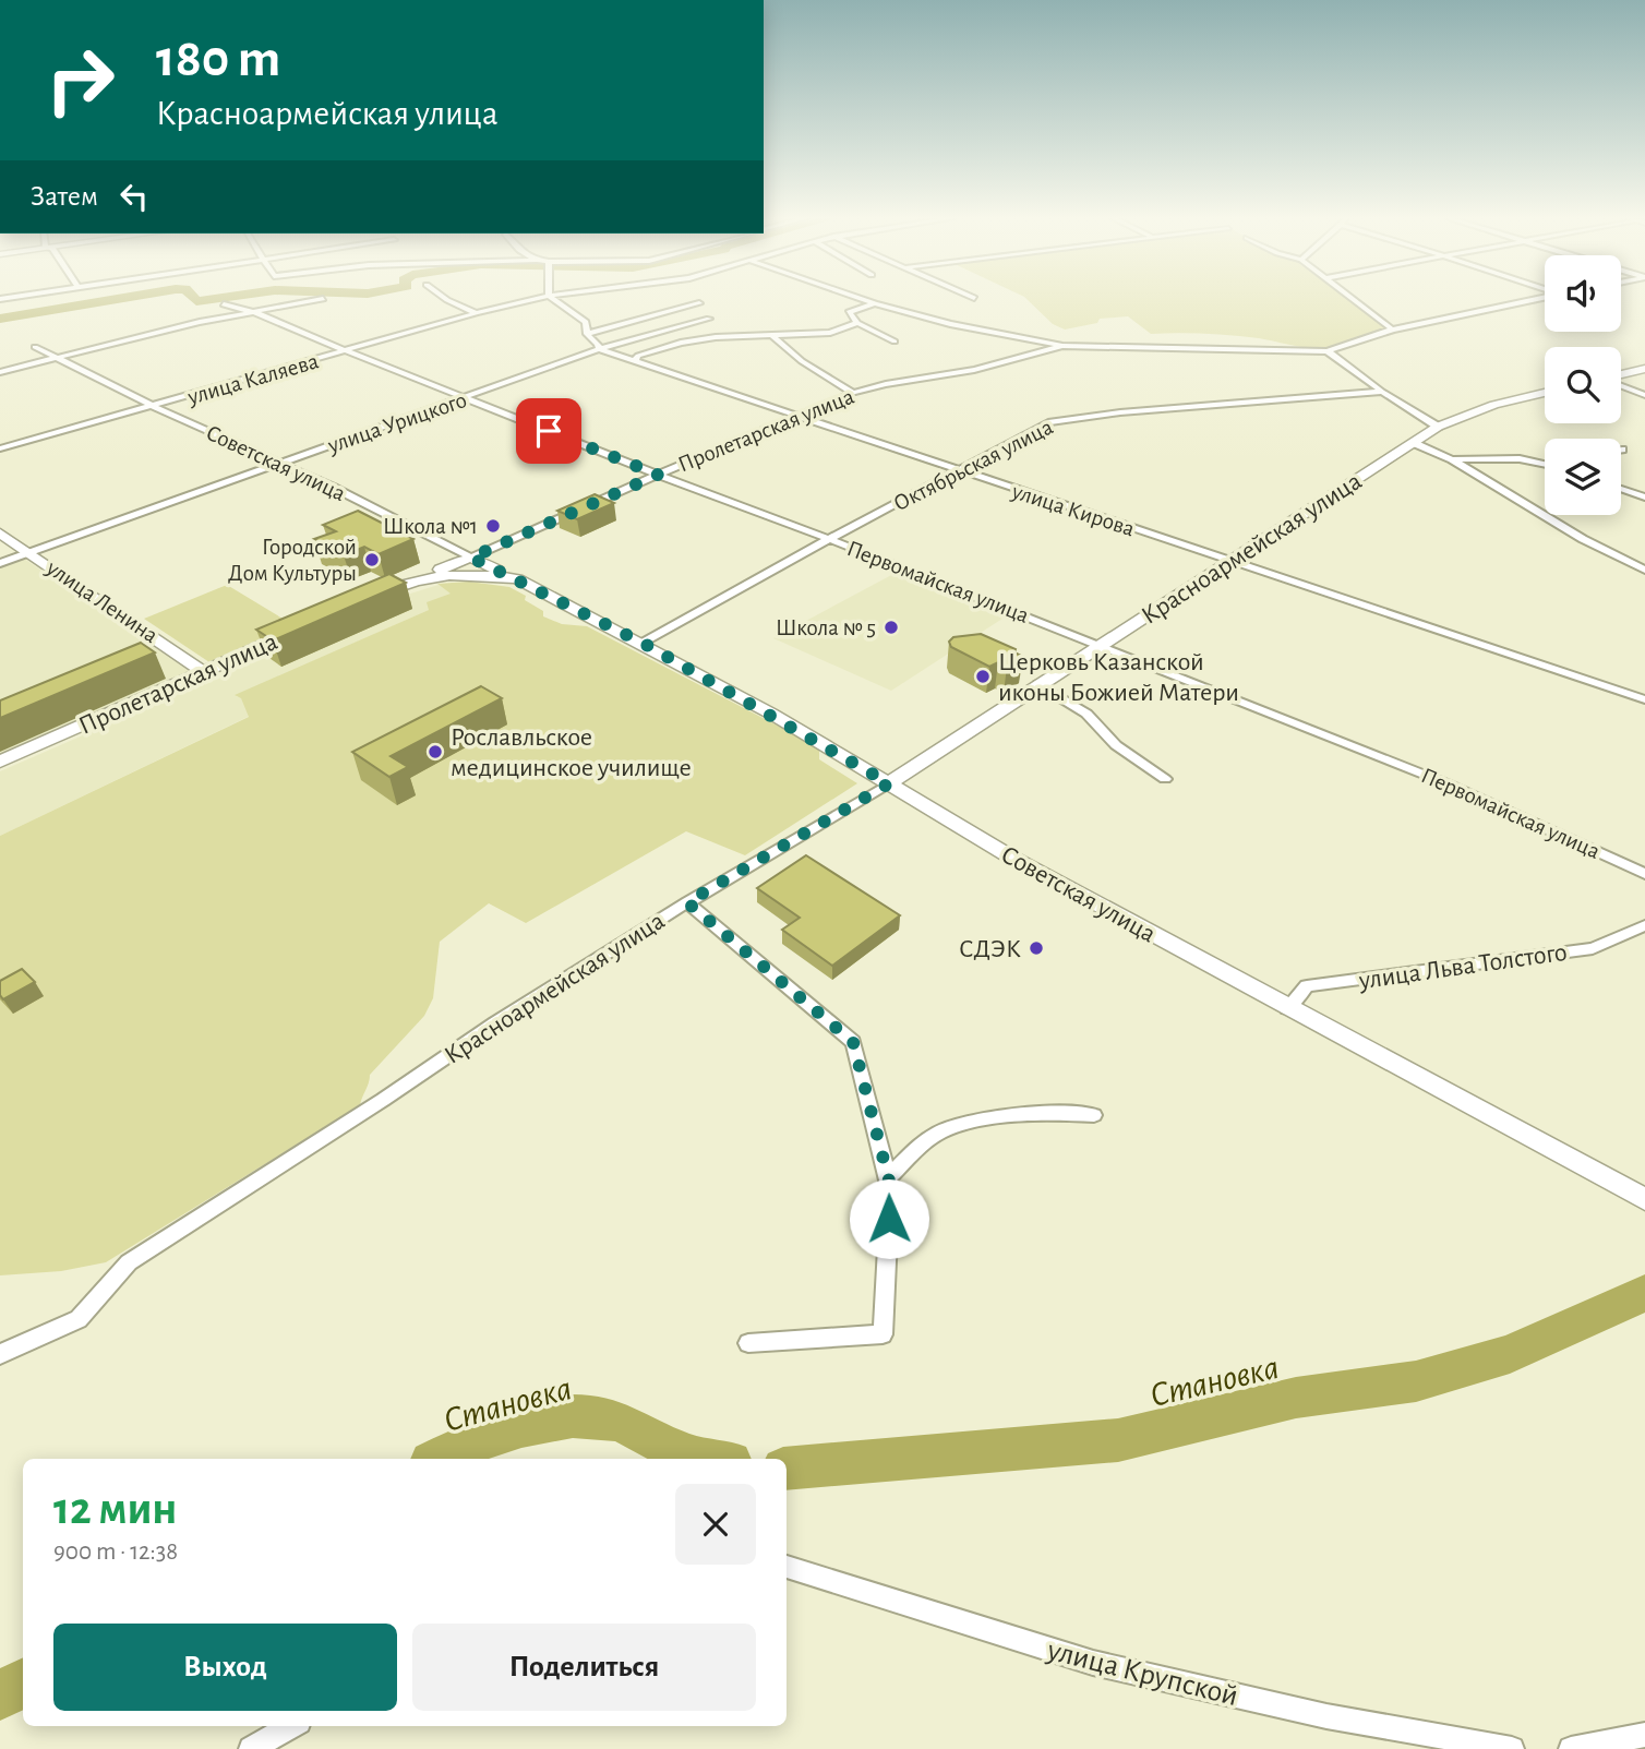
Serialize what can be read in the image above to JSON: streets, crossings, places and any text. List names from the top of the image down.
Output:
{
  "streets": {
    "main road": [
      "Пролетарская улица",
      "Советская улица",
      "Красноармейская улица",
      "улица Ленина"
    ],
    "street": [
      "улица Каляева",
      "улица Урицкого",
      "Октябрьская улица",
      "улица Кирова",
      "Первомайская улица",
      "улица Льва Толстого",
      "улица Крупской"
    ]
  },
  "crossings": [
    ["улица Каляева", "Советская улица"],
    ["улица Каляева", "Первомайская улица"],
    ["улица Урицкого", "Советская улица"],
    ["улица Урицкого", "улица Кирова"],
    ["улица Урицкого", "Первомайская улица"],
    ["улица Урицкого", "улица Ленина"],
    ["Пролетарская улица", "Советская улица"],
    ["Пролетарская улица", "улица Кирова"],
    ["Пролетарская улица", "Первомайская улица"],
    ["Пролетарская улица", "улица Ленина"],
    ["Советская улица", "Октябрьская улица"],
    ["Советская улица", "Красноармейская улица"],
    ["Советская улица", "улица Льва Толстого"],
    ["Октябрьская улица", "улица Кирова"],
    ["Октябрьская улица", "Первомайская улица"],
    ["улица Кирова", "Красноармейская улица"],
    ["Красноармейская улица", "Первомайская улица"]
  ],
  "water": ["Становка"],
  "places": [
    "Школа №1",
    "Городской Дом Культуры",
    "Школа № 5",
    "Церковь Казанской иконы Божией Матери",
    "Рославльское медицинское училище",
    "СДЭК"
  ],
  "page": {
    "turn": ["180 m", "Красноармейская улица"],
    "then": "Затем",
    "heading": ["12 мин", "900 m · 12:38"],
    "buttons": ["Выход", "Поделиться"]
  }
}
